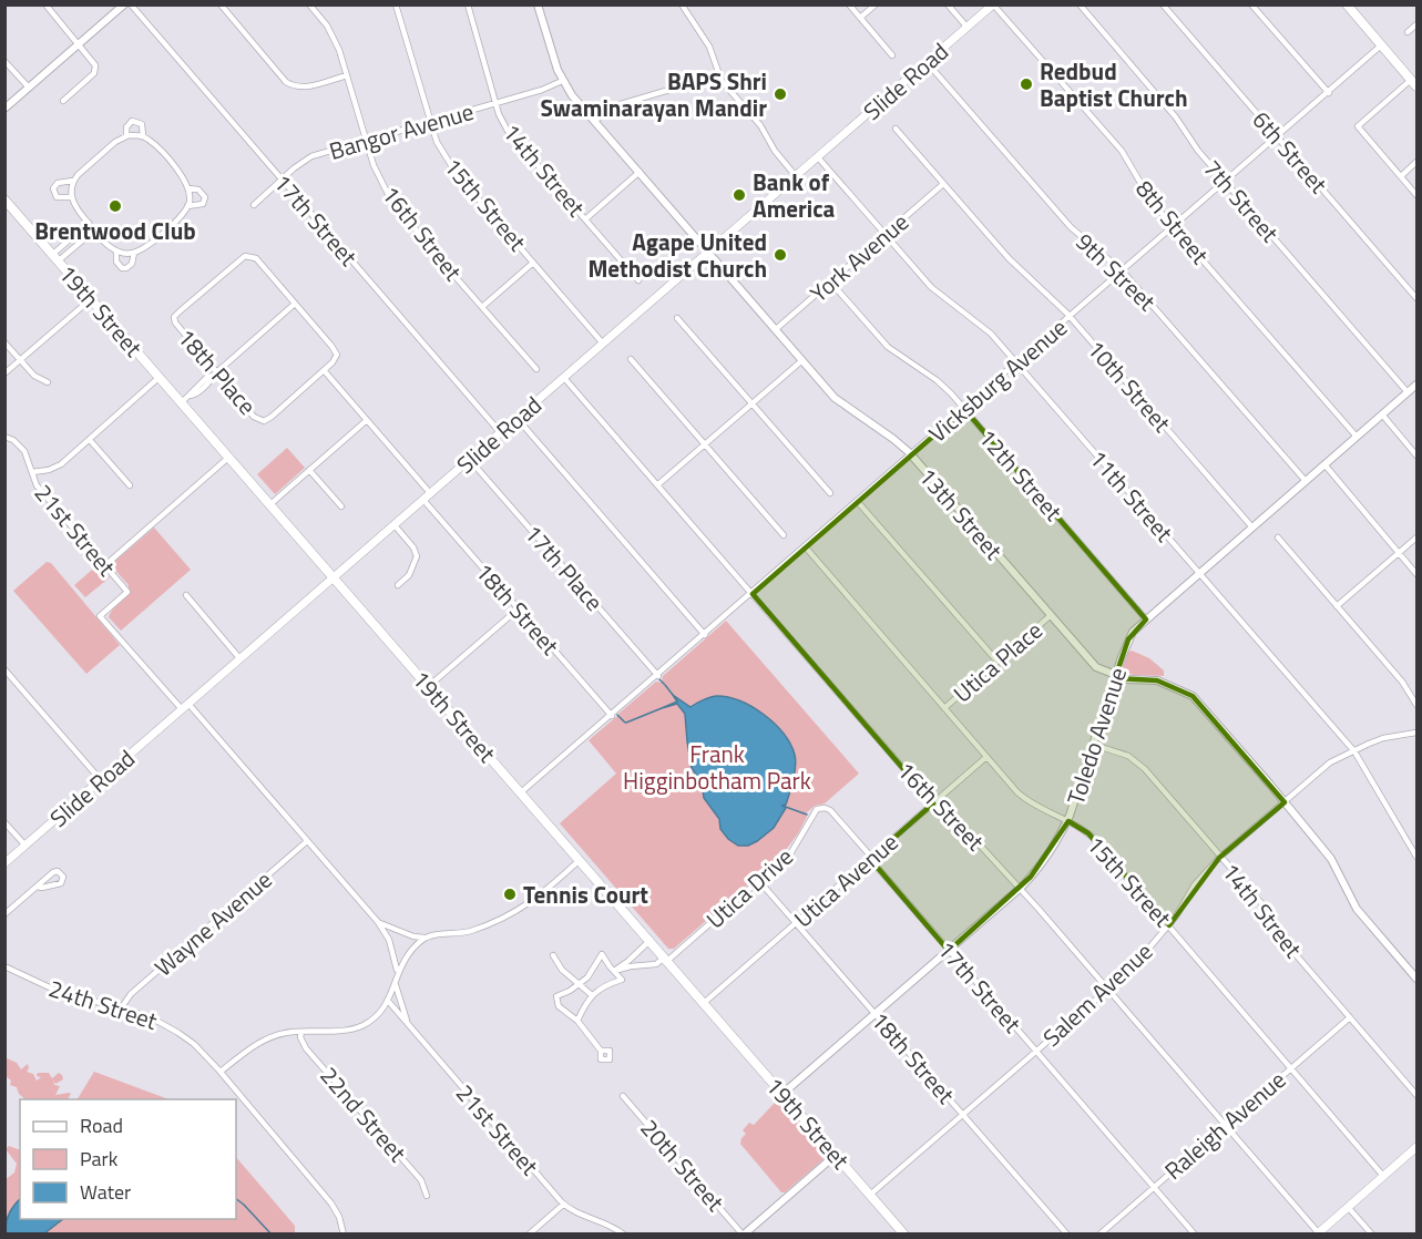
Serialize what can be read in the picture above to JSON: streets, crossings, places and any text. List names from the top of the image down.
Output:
{
  "streets": {
    "main road": ["Slide Road", "19th Street"],
    "street": [
      "Bangor Avenue",
      "6th Street",
      "14th Street",
      "7th Street",
      "15th Street",
      "17th Street",
      "8th Street",
      "16th Street",
      "York Avenue",
      "9th Street",
      "18th Place",
      "Vicksburg Avenue",
      "10th Street",
      "12th Street",
      "11th Street",
      "13th Street",
      "21st Street",
      "17th Place",
      "18th Street",
      "Utica Place",
      "Toledo Avenue",
      "Utica Avenue",
      "Utica Drive",
      "Wayne Avenue",
      "Salem Avenue",
      "24th Street",
      "22nd Street",
      "Raleigh Avenue",
      "20th Street"
    ]
  },
  "crossings": [
    ["Slide Road", "15th Street"],
    ["Slide Road", "17th Street"],
    ["Slide Road", "8th Street"],
    ["Slide Road", "16th Street"],
    ["Slide Road", "9th Street"],
    ["Slide Road", "19th Street"],
    ["Slide Road", "11th Street"],
    ["Slide Road", "13th Street"],
    ["Slide Road", "21st Street"],
    ["Slide Road", "17th Place"],
    ["Slide Road", "18th Street"],
    ["Bangor Avenue", "14th Street"],
    ["Bangor Avenue", "15th Street"],
    ["Bangor Avenue", "17th Street"],
    ["Bangor Avenue", "16th Street"],
    ["Bangor Avenue", "13th Street"],
    ["6th Street", "Vicksburg Avenue"],
    ["14th Street", "Toledo Avenue"],
    ["14th Street", "Salem Avenue"],
    ["14th Street", "Raleigh Avenue"],
    ["7th Street", "Vicksburg Avenue"],
    ["7th Street", "Toledo Avenue"],
    ["15th Street", "Vicksburg Avenue"],
    ["15th Street", "Utica Place"],
    ["15th Street", "Toledo Avenue"],
    ["15th Street", "Utica Avenue"],
    ["15th Street", "Salem Avenue"],
    ["15th Street", "Raleigh Avenue"],
    ["17th Street", "Toledo Avenue"],
    ["17th Street", "Utica Avenue"],
    ["17th Street", "Utica Drive"],
    ["17th Street", "Salem Avenue"],
    ["17th Street", "Raleigh Avenue"],
    ["8th Street", "Vicksburg Avenue"],
    ["8th Street", "Toledo Avenue"],
    ["16th Street", "Vicksburg Avenue"],
    ["16th Street", "Toledo Avenue"],
    ["16th Street", "Utica Avenue"],
    ["16th Street", "Salem Avenue"],
    ["16th Street", "Raleigh Avenue"],
    ["York Avenue", "10th Street"],
    ["York Avenue", "12th Street"],
    ["York Avenue", "11th Street"],
    ["York Avenue", "13th Street"],
    ["9th Street", "Vicksburg Avenue"],
    ["9th Street", "Toledo Avenue"],
    ["19th Street", "Vicksburg Avenue"],
    ["19th Street", "Toledo Avenue"],
    ["19th Street", "Utica Avenue"],
    ["19th Street", "Utica Drive"],
    ["19th Street", "Salem Avenue"],
    ["Vicksburg Avenue", "10th Street"],
    ["Vicksburg Avenue", "12th Street"],
    ["Vicksburg Avenue", "11th Street"],
    ["Vicksburg Avenue", "13th Street"],
    ["Vicksburg Avenue", "17th Place"],
    ["Vicksburg Avenue", "18th Street"],
    ["10th Street", "Toledo Avenue"],
    ["12th Street", "Toledo Avenue"],
    ["11th Street", "Toledo Avenue"],
    ["11th Street", "Salem Avenue"],
    ["13th Street", "Utica Place"],
    ["13th Street", "Toledo Avenue"],
    ["13th Street", "Salem Avenue"],
    ["18th Street", "Toledo Avenue"],
    ["18th Street", "Utica Avenue"],
    ["18th Street", "Utica Drive"],
    ["18th Street", "Salem Avenue"],
    ["Wayne Avenue", "24th Street"]
  ],
  "parks": ["Frank Higginbotham Park"],
  "places": [
    "Redbud Baptist Church",
    "BAPS Shri Swaminarayan Mandir",
    "Bank of America",
    "Brentwood Club",
    "Agape United Methodist Church",
    "Tennis Court"
  ],
  "legend": ["Road", "Park", "Water"]
}
